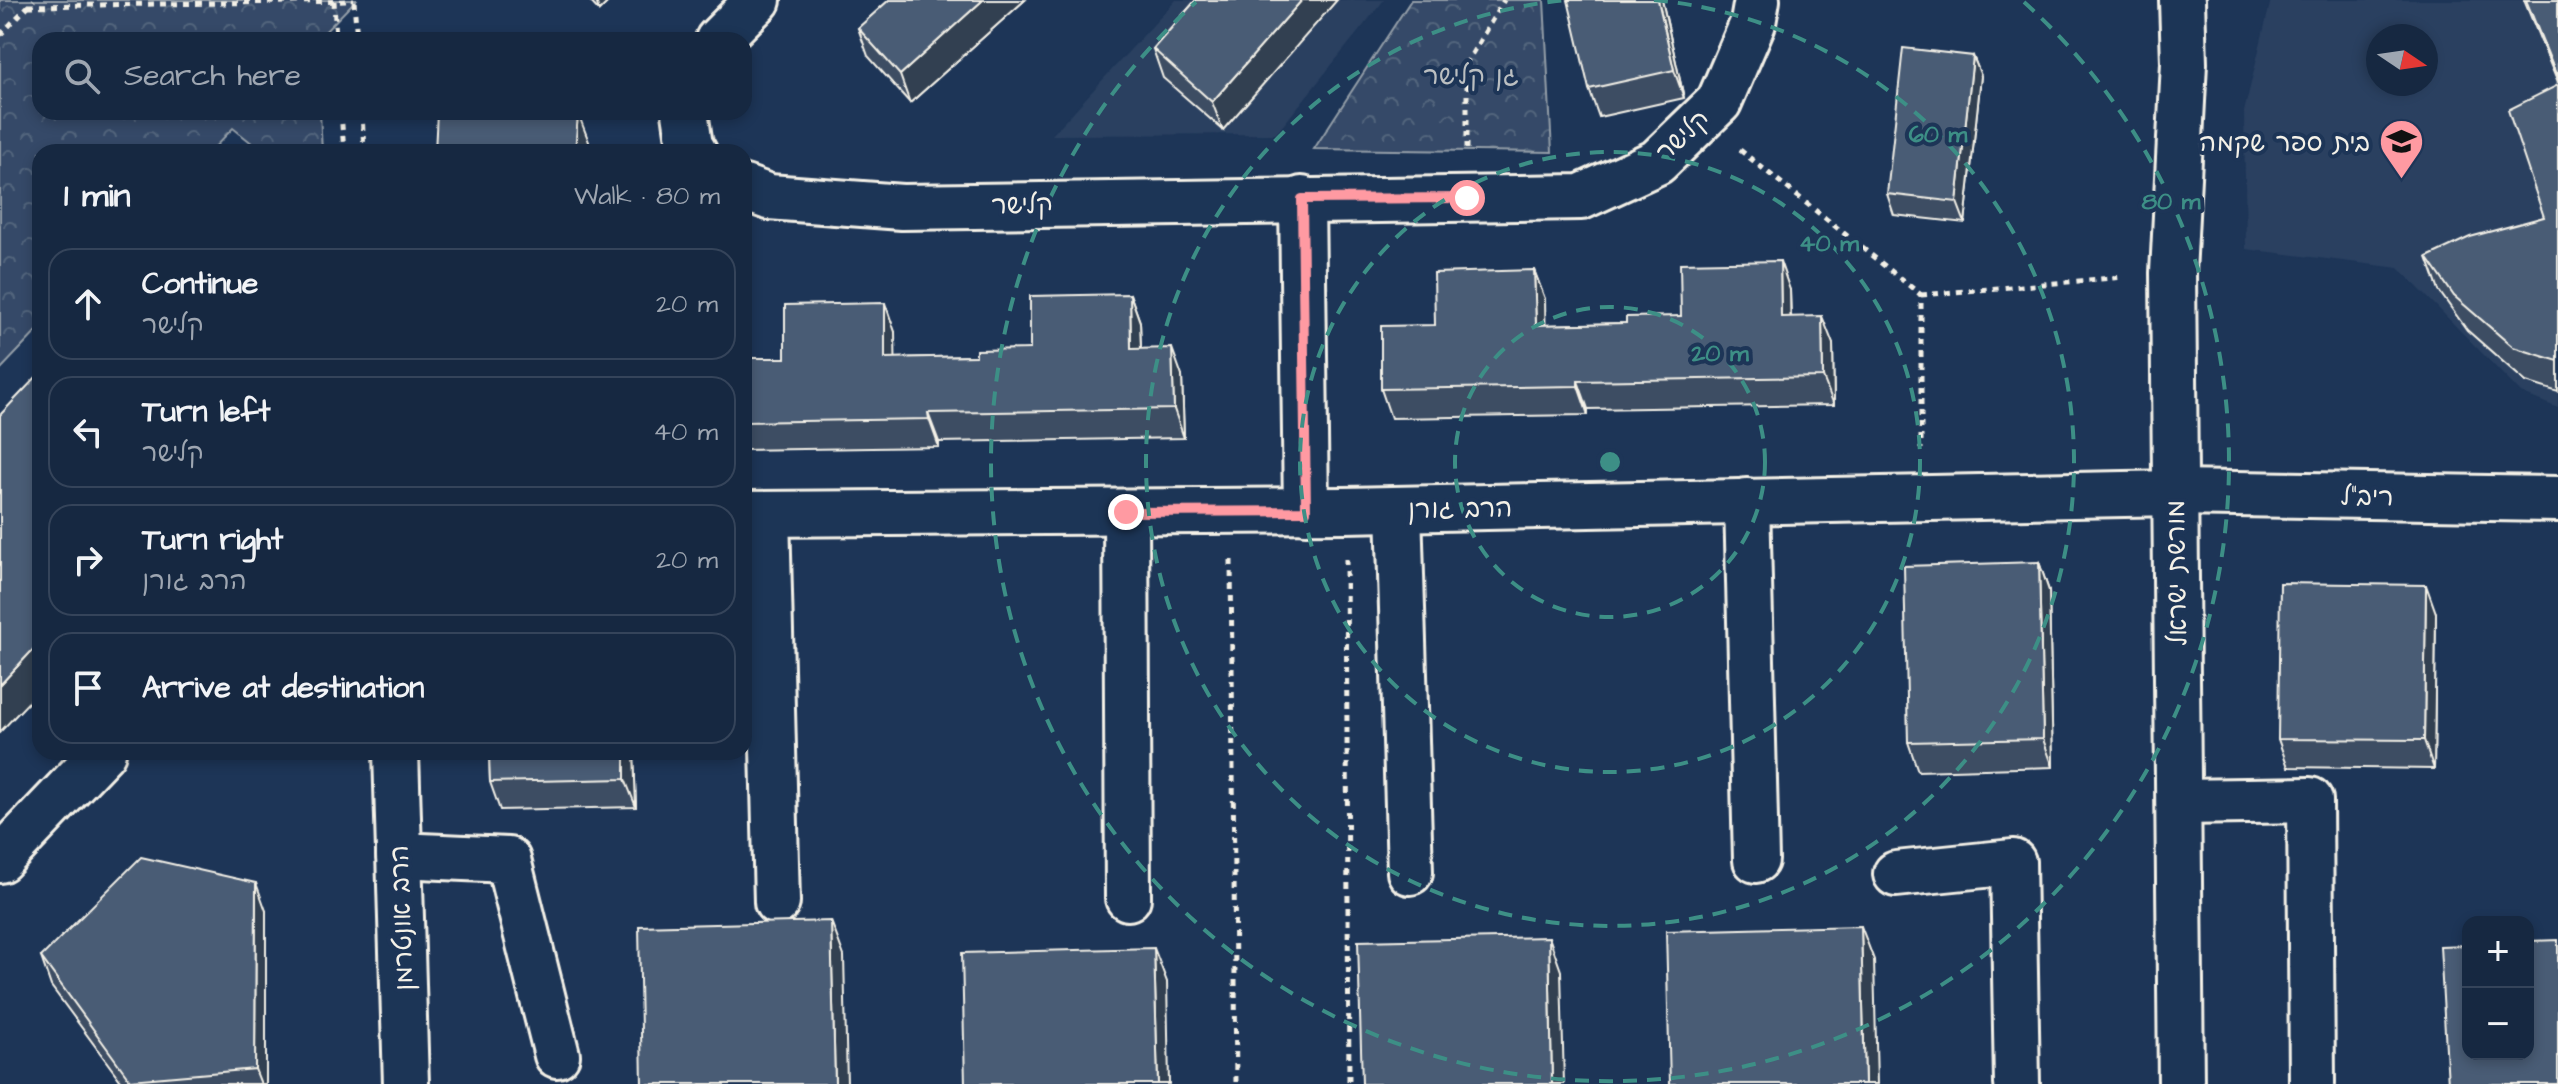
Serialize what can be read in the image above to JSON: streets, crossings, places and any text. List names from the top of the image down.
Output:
{
  "streets": {
    "street": [
      "קלישר",
      "ריב\"ל",
      "הרב גורן",
      "מורשת ישראל",
      "הרב אונטרמן"
    ]
  },
  "crossings": [
    ["ריב\"ל", "הרב גורן"],
    ["ריב\"ל", "מורשת ישראל"],
    ["הרב גורן", "מורשת ישראל"]
  ],
  "parks": ["גן קלישר"],
  "places": {
    "school or university": ["בית ספר שקמה"]
  },
  "north": "right",
  "page": {
    "search": "Search here",
    "heading": ["1 min", "Walk · 80 m"],
    "list": [
      ["Continue", "קלישר", "20 m"],
      ["Turn left", "קלישר", "40 m"],
      ["Turn right", "הרב גורן", "20 m"],
      "Arrive at destination"
    ],
    "map_buttons": ["+", "−"]
  },
  "rings": [
    "60 m",
    "80 m",
    "40 m",
    "20 m"
  ]
}
